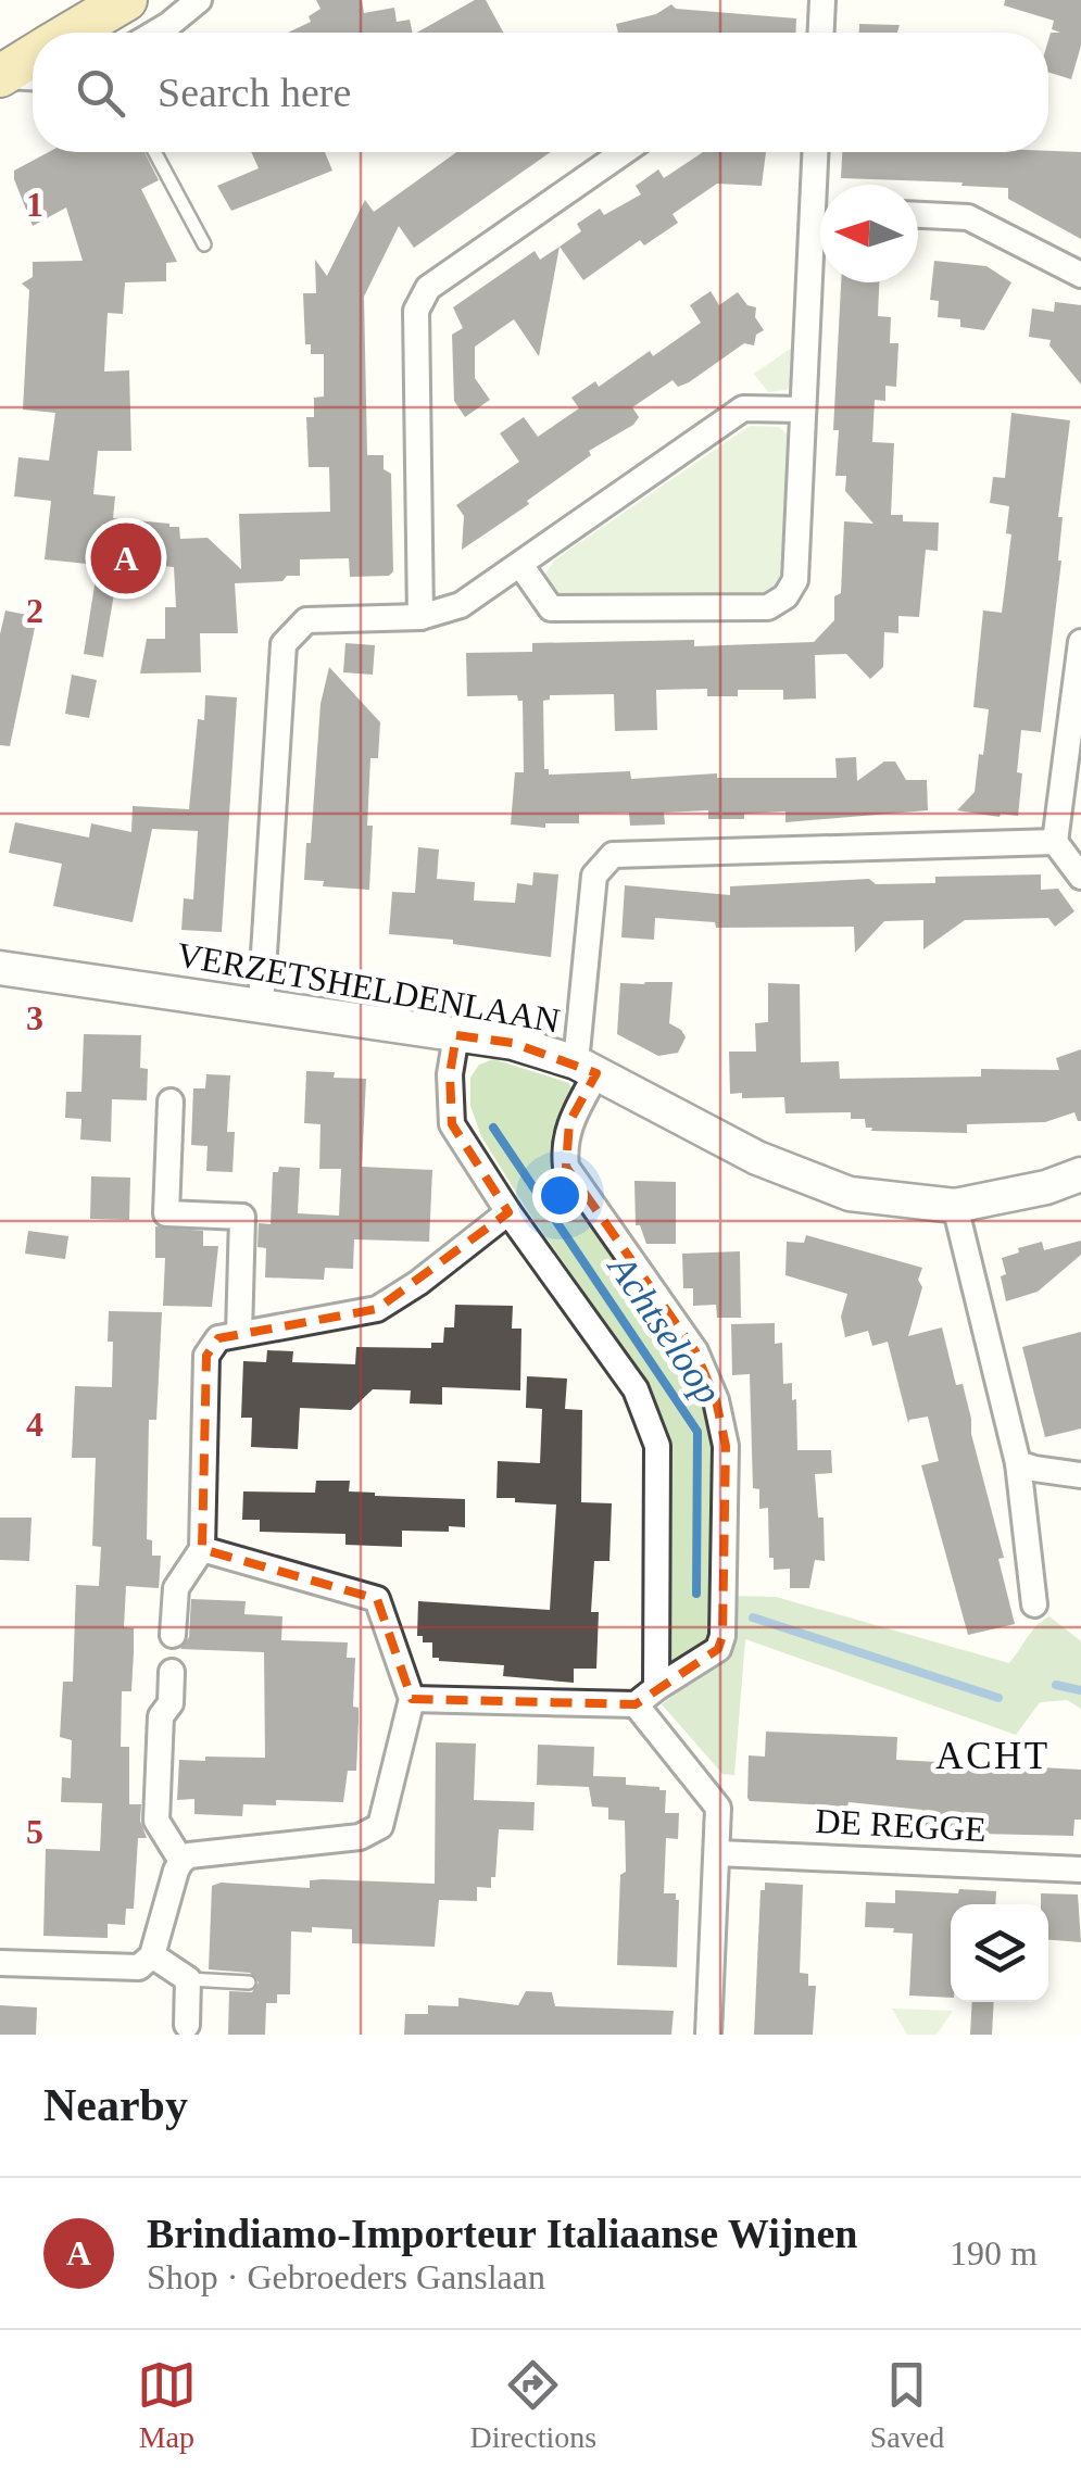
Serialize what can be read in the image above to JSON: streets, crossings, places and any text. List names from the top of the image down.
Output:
{
  "streets": {
    "street": ["VERZETSHELDENLAAN", "DE REGGE"]
  },
  "districts": ["ACHT"],
  "water": ["Achtseloop"],
  "north": "left",
  "page": {
    "search": "Search here",
    "pins": "A",
    "heading": "Nearby",
    "list": [
      {
        "mark": "A",
        "name": "Brindiamo-Importeur Italiaanse Wijnen",
        "note": "Shop · Gebroeders Ganslaan",
        "value": "190 m"
      }
    ],
    "nav": ["Map", "Directions", "Saved"]
  },
  "grid": {
    "rows": [
      "1",
      "2",
      "3",
      "4",
      "5"
    ]
  }
}
